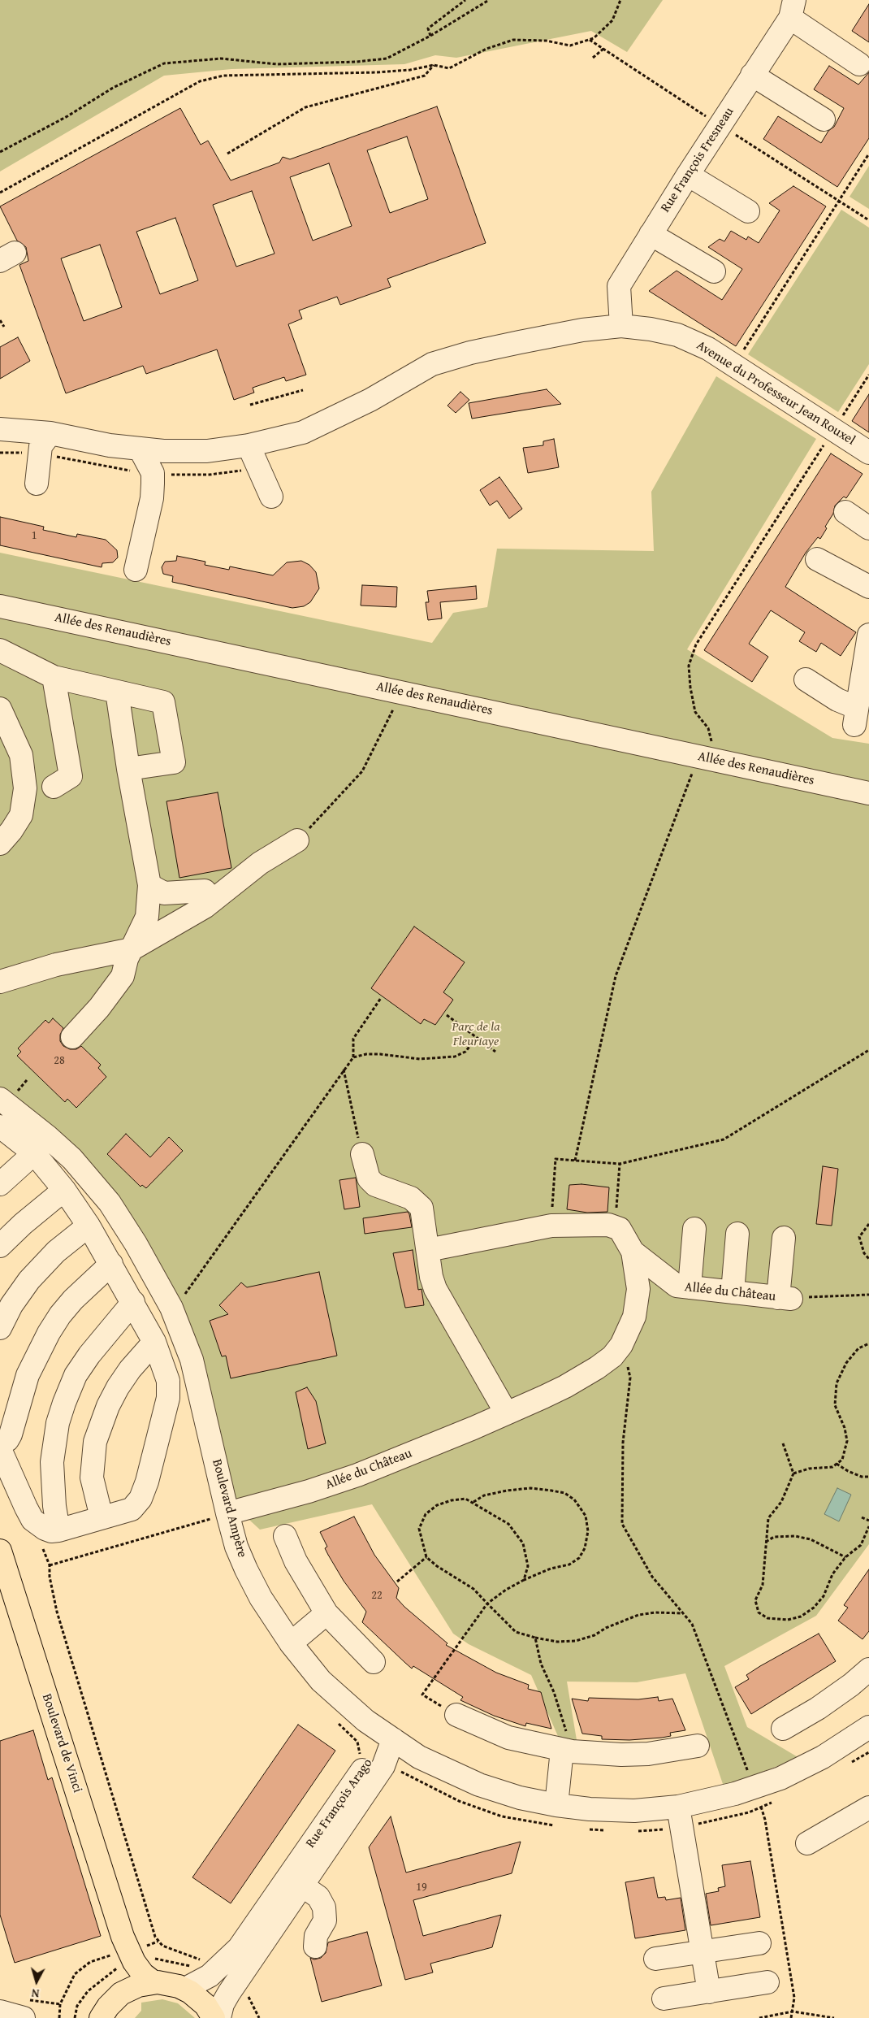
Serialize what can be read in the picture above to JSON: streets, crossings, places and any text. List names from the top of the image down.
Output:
{
  "streets": {
    "main road": ["Boulevard de Vinci"],
    "street": [
      "Rue François Fresneau",
      "Avenue du Professeur Jean Rouxel",
      "Allée des Renaudières",
      "Allée du Château",
      "Boulevard Ampère",
      "Rue François Arago"
    ]
  },
  "crossings": [
    ["Rue François Fresneau", "Avenue du Professeur Jean Rouxel"],
    ["Allée du Château", "Boulevard Ampère"],
    ["Boulevard Ampère", "Rue François Arago"]
  ],
  "parks": ["Parc de la Fleuriaye"],
  "house_numbers": [
    "1",
    "28",
    "22",
    "19"
  ],
  "north": "bottom"
}
